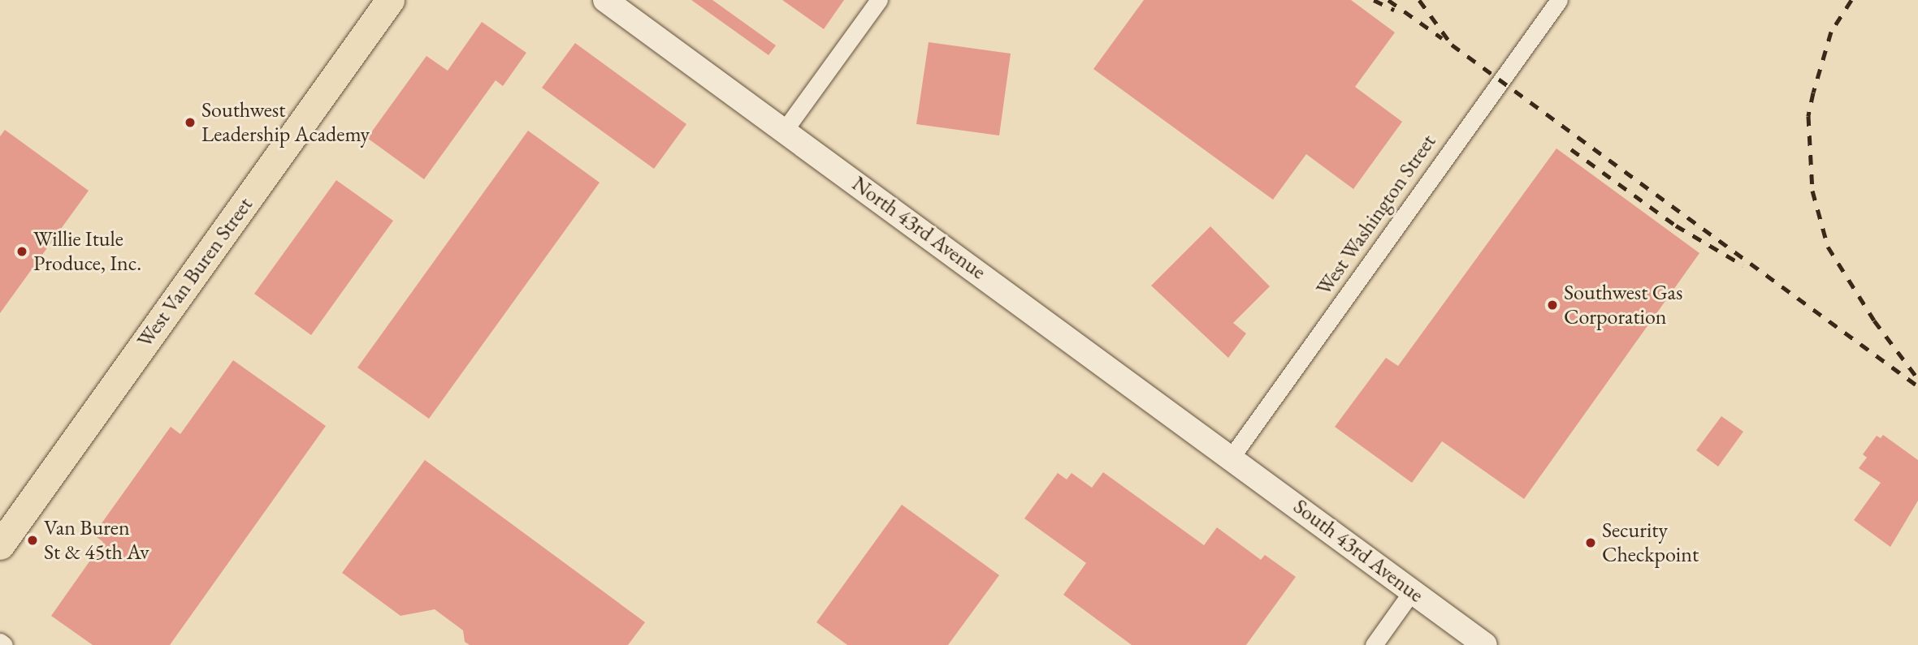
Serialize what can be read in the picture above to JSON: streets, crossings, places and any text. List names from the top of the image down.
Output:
{
  "streets": {
    "main road": ["North 43rd Avenue", "West Van Buren Street", "South 43rd Avenue"],
    "street": ["West Washington Street"]
  },
  "crossings": [
    ["West Washington Street", "North 43rd Avenue"],
    ["West Washington Street", "South 43rd Avenue"],
    ["North 43rd Avenue", "South 43rd Avenue"]
  ],
  "places": [
    "Southwest Leadership Academy",
    "Willie Itule Produce, Inc.",
    "Southwest Gas Corporation",
    "Van Buren St & 45th Av",
    "Security Checkpoint"
  ]
}
